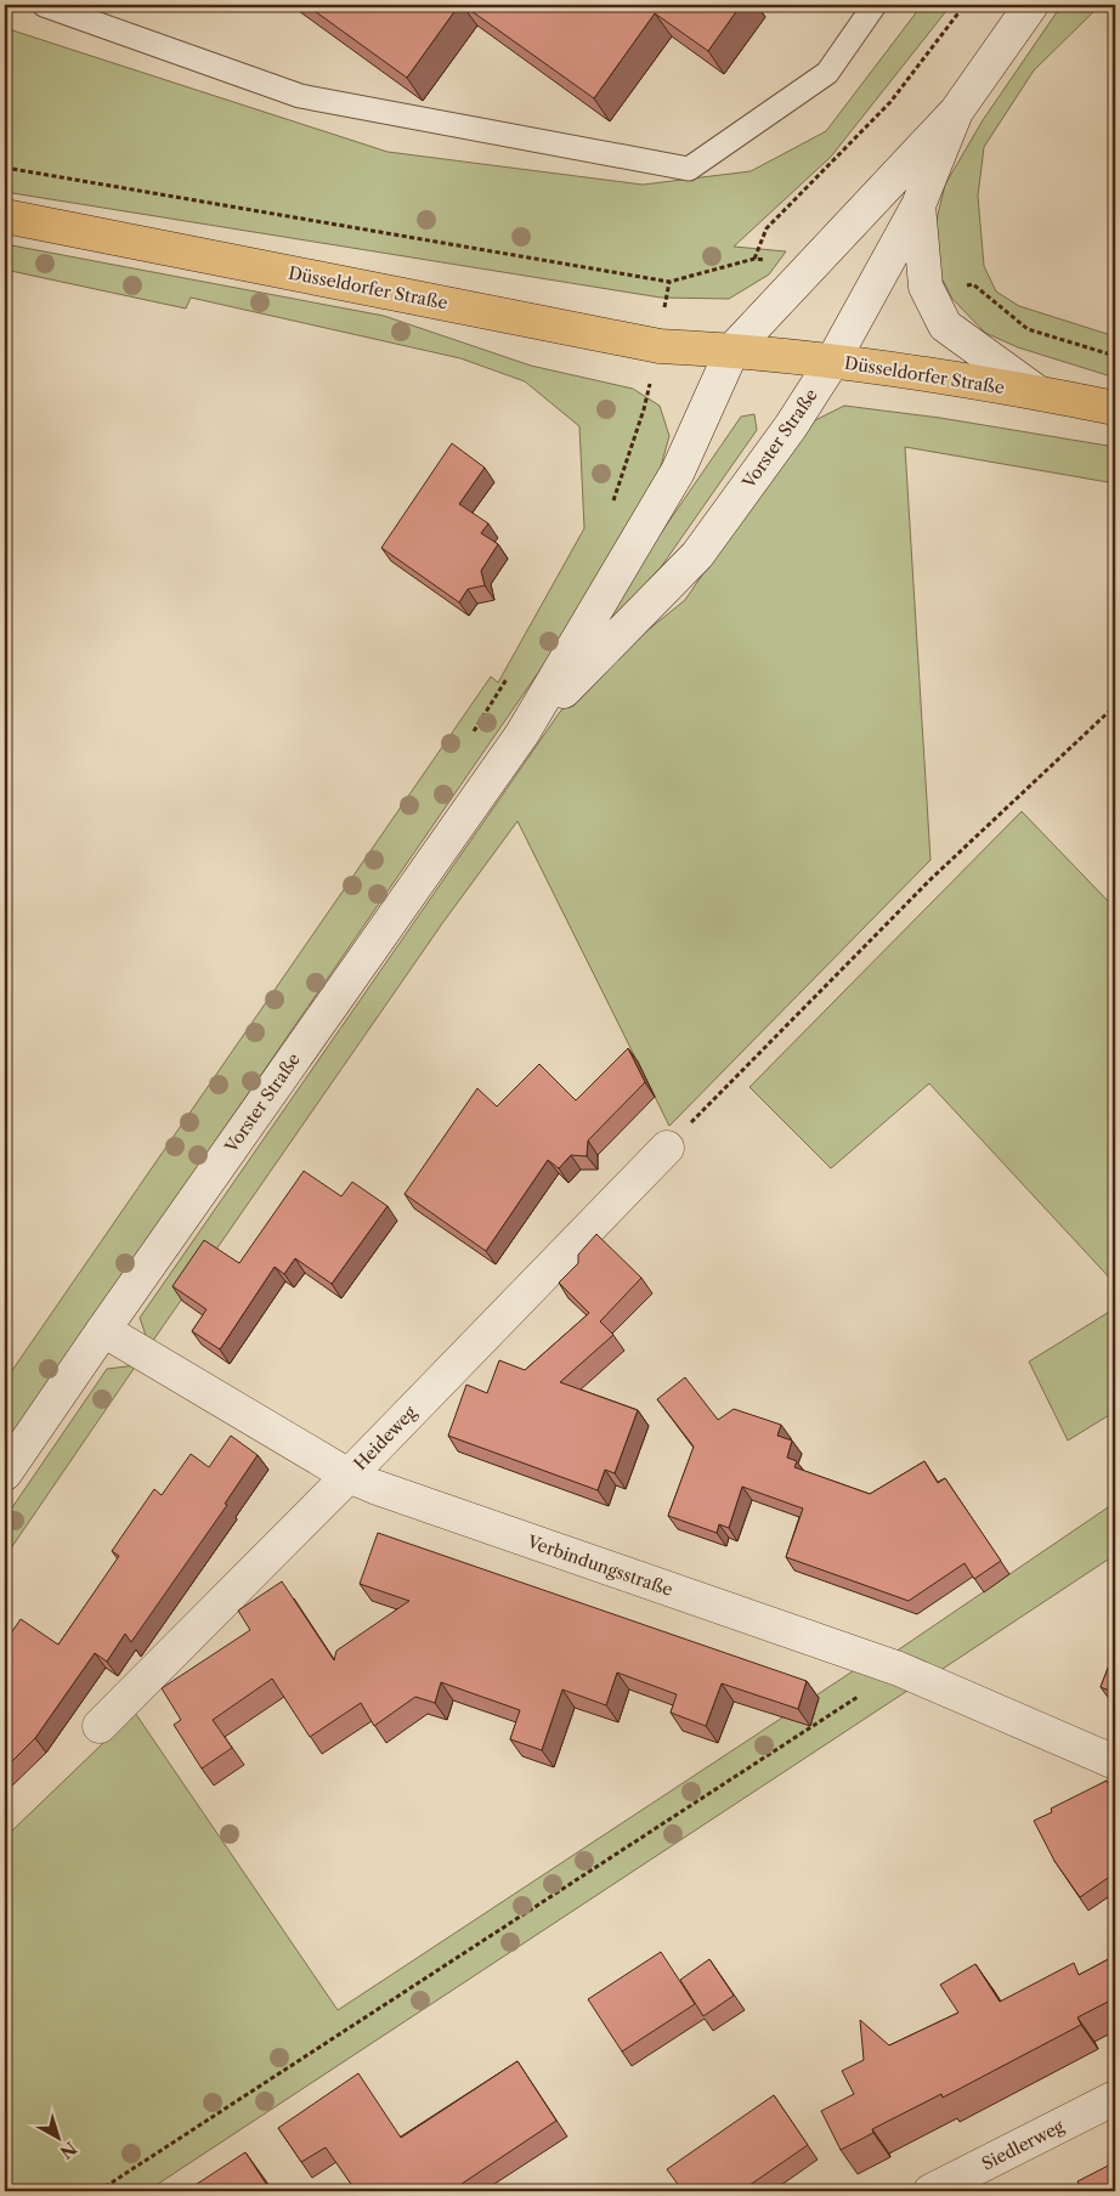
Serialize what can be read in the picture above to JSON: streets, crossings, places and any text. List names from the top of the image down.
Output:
{
  "streets": {
    "main road": ["Düsseldorfer Straße"],
    "street": [
      "Vorster Straße",
      "Heideweg",
      "Verbindungsstraße",
      "Siedlerweg"
    ]
  },
  "crossings": [
    ["Düsseldorfer Straße", "Vorster Straße"],
    ["Vorster Straße", "Verbindungsstraße"],
    ["Heideweg", "Verbindungsstraße"]
  ],
  "north": "bottom right"
}
